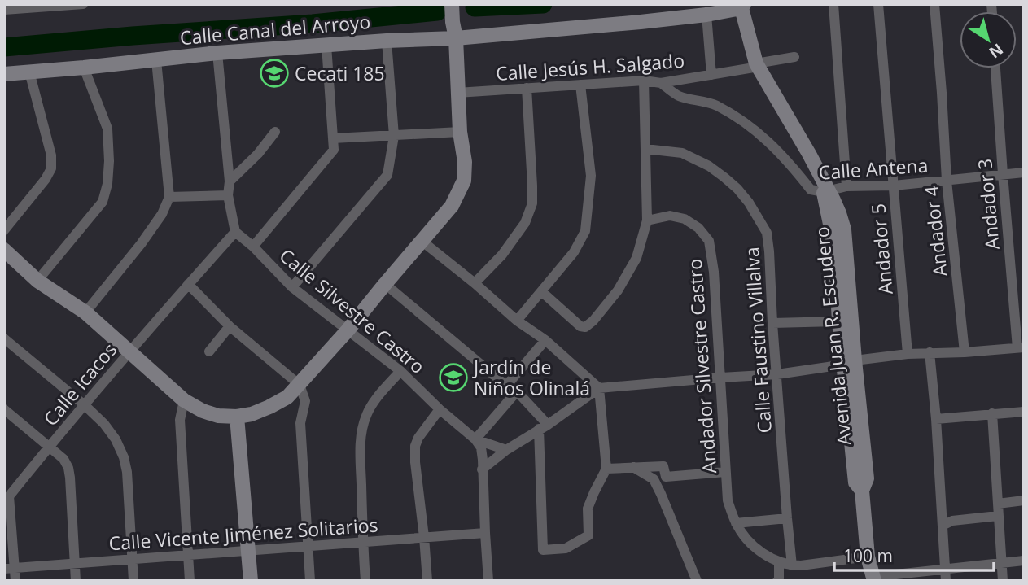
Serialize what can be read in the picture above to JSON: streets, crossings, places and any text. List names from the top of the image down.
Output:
{
  "streets": {
    "main road": ["Calle Canal del Arroyo", "Avenida Juan R. Escudero"],
    "street": [
      "Calle Jesús H. Salgado",
      "Calle Antena",
      "Andador 3",
      "Andador 4",
      "Andador 5",
      "Calle Silvestre Castro",
      "Calle Faustino Villalva",
      "Andador Silvestre Castro",
      "Calle Icacos",
      "Calle Vicente Jiménez Solitarios"
    ]
  },
  "crossings": [
    ["Calle Canal del Arroyo", "Avenida Juan R. Escudero"],
    ["Calle Jesús H. Salgado", "Calle Antena"],
    ["Calle Jesús H. Salgado", "Avenida Juan R. Escudero"],
    ["Calle Antena", "Andador 3"],
    ["Calle Antena", "Andador 4"],
    ["Calle Antena", "Andador 5"],
    ["Calle Antena", "Avenida Juan R. Escudero"],
    ["Calle Silvestre Castro", "Calle Icacos"],
    ["Avenida Juan R. Escudero", "Andador Silvestre Castro"],
    ["Calle Faustino Villalva", "Andador Silvestre Castro"],
    ["Calle Icacos", "Calle Vicente Jiménez Solitarios"]
  ],
  "places": {
    "school or university": ["Cecati 185", "Jardín de Niños Olinalá"]
  },
  "scale_bar": "100 m",
  "north": "bottom right"
}
